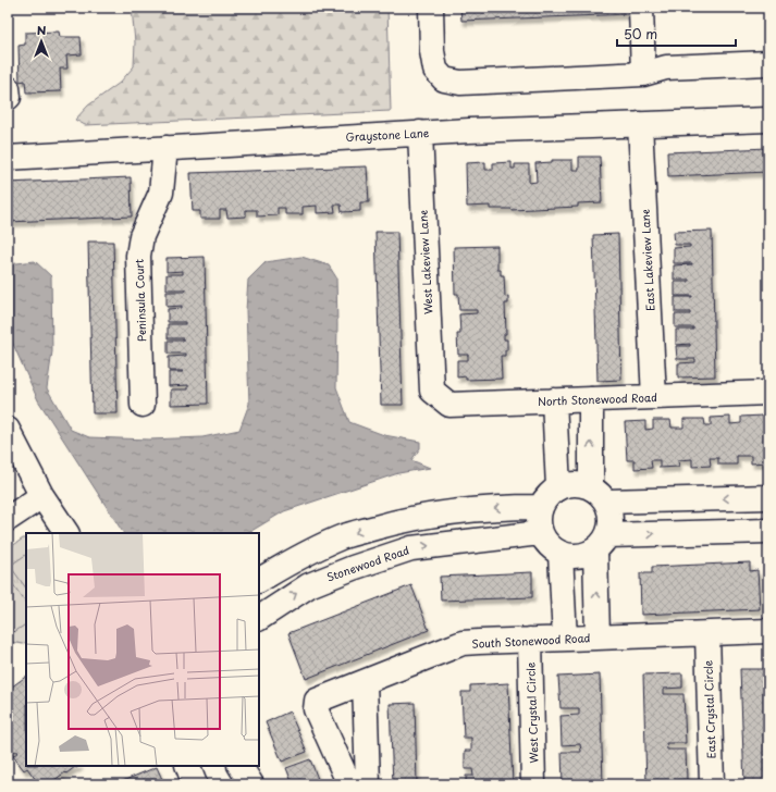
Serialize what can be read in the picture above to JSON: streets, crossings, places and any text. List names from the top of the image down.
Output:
{
  "streets": {
    "street": [
      "Graystone Lane",
      "East Lakeview Lane",
      "West Lakeview Lane",
      "Peninsula Court",
      "North Stonewood Road",
      "Stonewood Road",
      "South Stonewood Road",
      "East Crystal Circle",
      "West Crystal Circle"
    ]
  },
  "crossings": [
    ["Graystone Lane", "East Lakeview Lane"],
    ["Graystone Lane", "West Lakeview Lane"],
    ["Graystone Lane", "Peninsula Court"],
    ["East Lakeview Lane", "North Stonewood Road"],
    ["West Lakeview Lane", "North Stonewood Road"],
    ["South Stonewood Road", "East Crystal Circle"],
    ["South Stonewood Road", "West Crystal Circle"]
  ],
  "scale_bar": "50 m",
  "north": "top"
}
